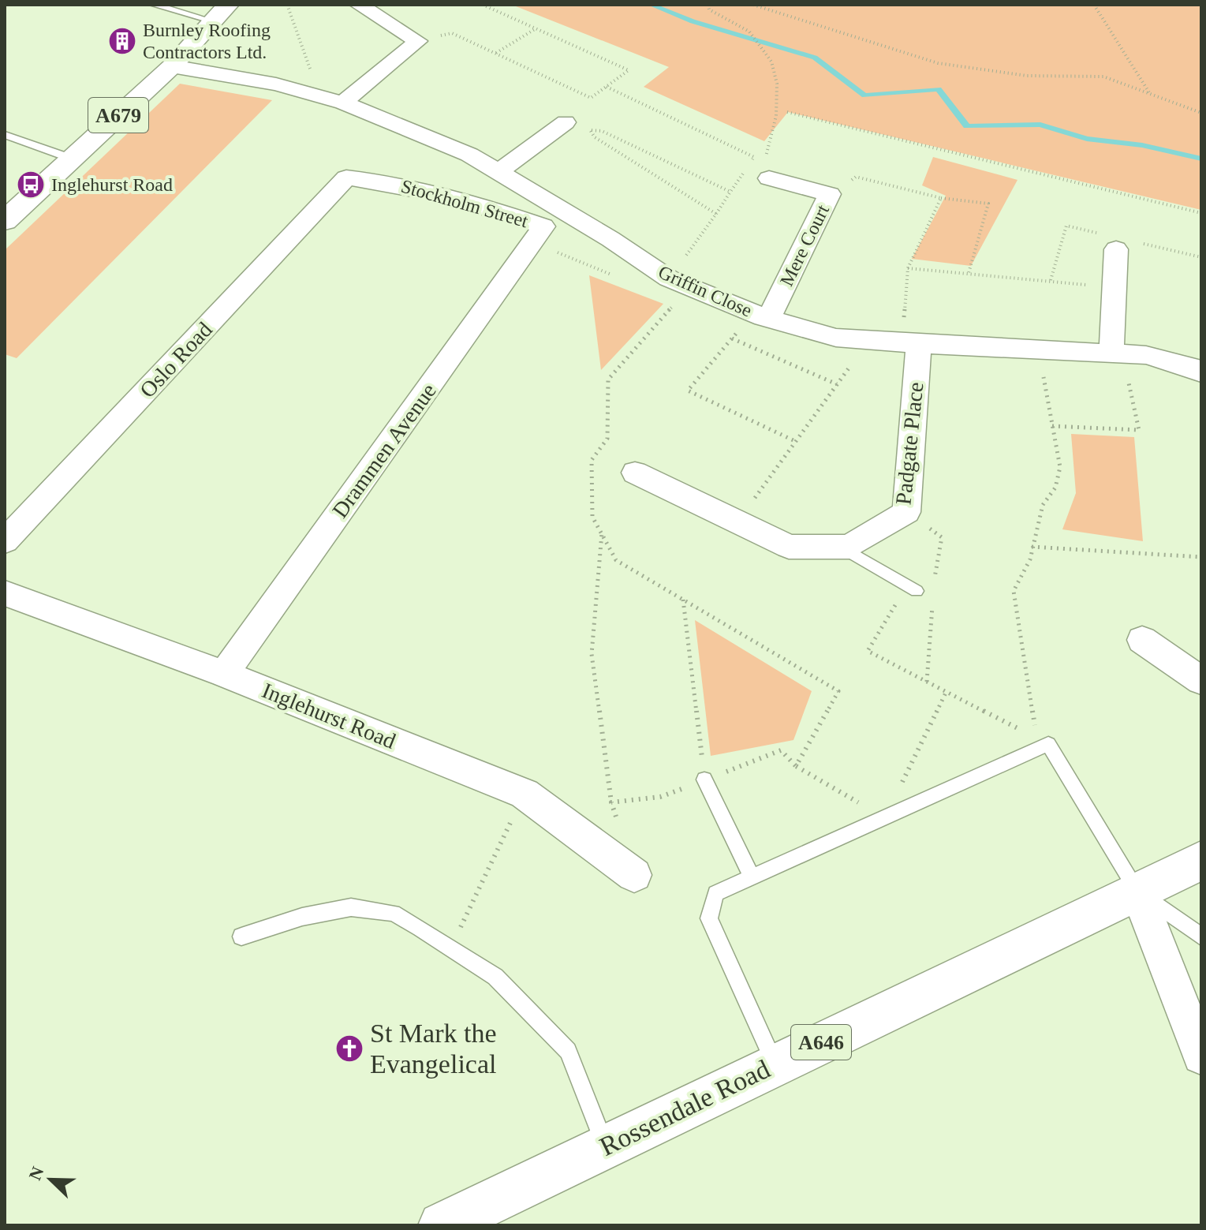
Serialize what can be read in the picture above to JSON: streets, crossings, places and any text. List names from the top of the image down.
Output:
{
  "streets": {
    "main road": ["A679", "A646", "Rossendale Road"],
    "street": [
      "Stockholm Street",
      "Mere Court",
      "Griffin Close",
      "Oslo Road",
      "Padgate Place",
      "Drammen Avenue",
      "Inglehurst Road"
    ]
  },
  "crossings": [
    ["A679", "Griffin Close"],
    ["Stockholm Street", "Oslo Road"],
    ["Stockholm Street", "Drammen Avenue"],
    ["Mere Court", "Griffin Close"],
    ["Griffin Close", "Padgate Place"],
    ["Drammen Avenue", "Inglehurst Road"]
  ],
  "places": {
    "building": ["Burnley Roofing Contractors Ltd."],
    "bus stop": ["Inglehurst Road"],
    "church": ["St Mark the Evangelical"]
  },
  "north": "top left"
}
